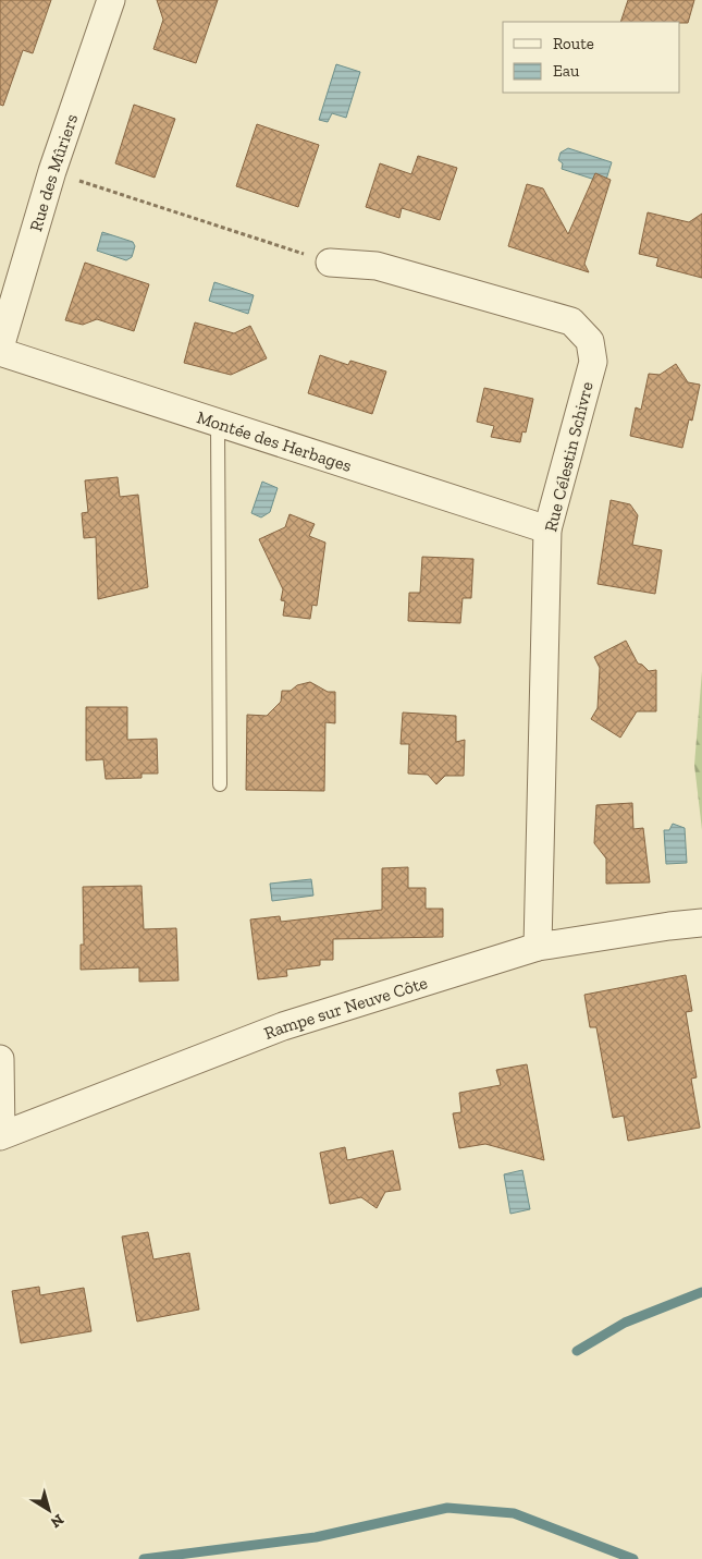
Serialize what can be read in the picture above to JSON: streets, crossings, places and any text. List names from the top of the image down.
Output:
{
  "streets": {
    "street": [
      "Rue des Mûriers",
      "Montée des Herbages",
      "Rue Célestin Schivre",
      "Rampe sur Neuve Côte"
    ]
  },
  "crossings": [
    ["Montée des Herbages", "Rue Célestin Schivre"],
    ["Rue Célestin Schivre", "Rampe sur Neuve Côte"]
  ],
  "legend": ["Route", "Eau"],
  "north": "bottom right"
}
